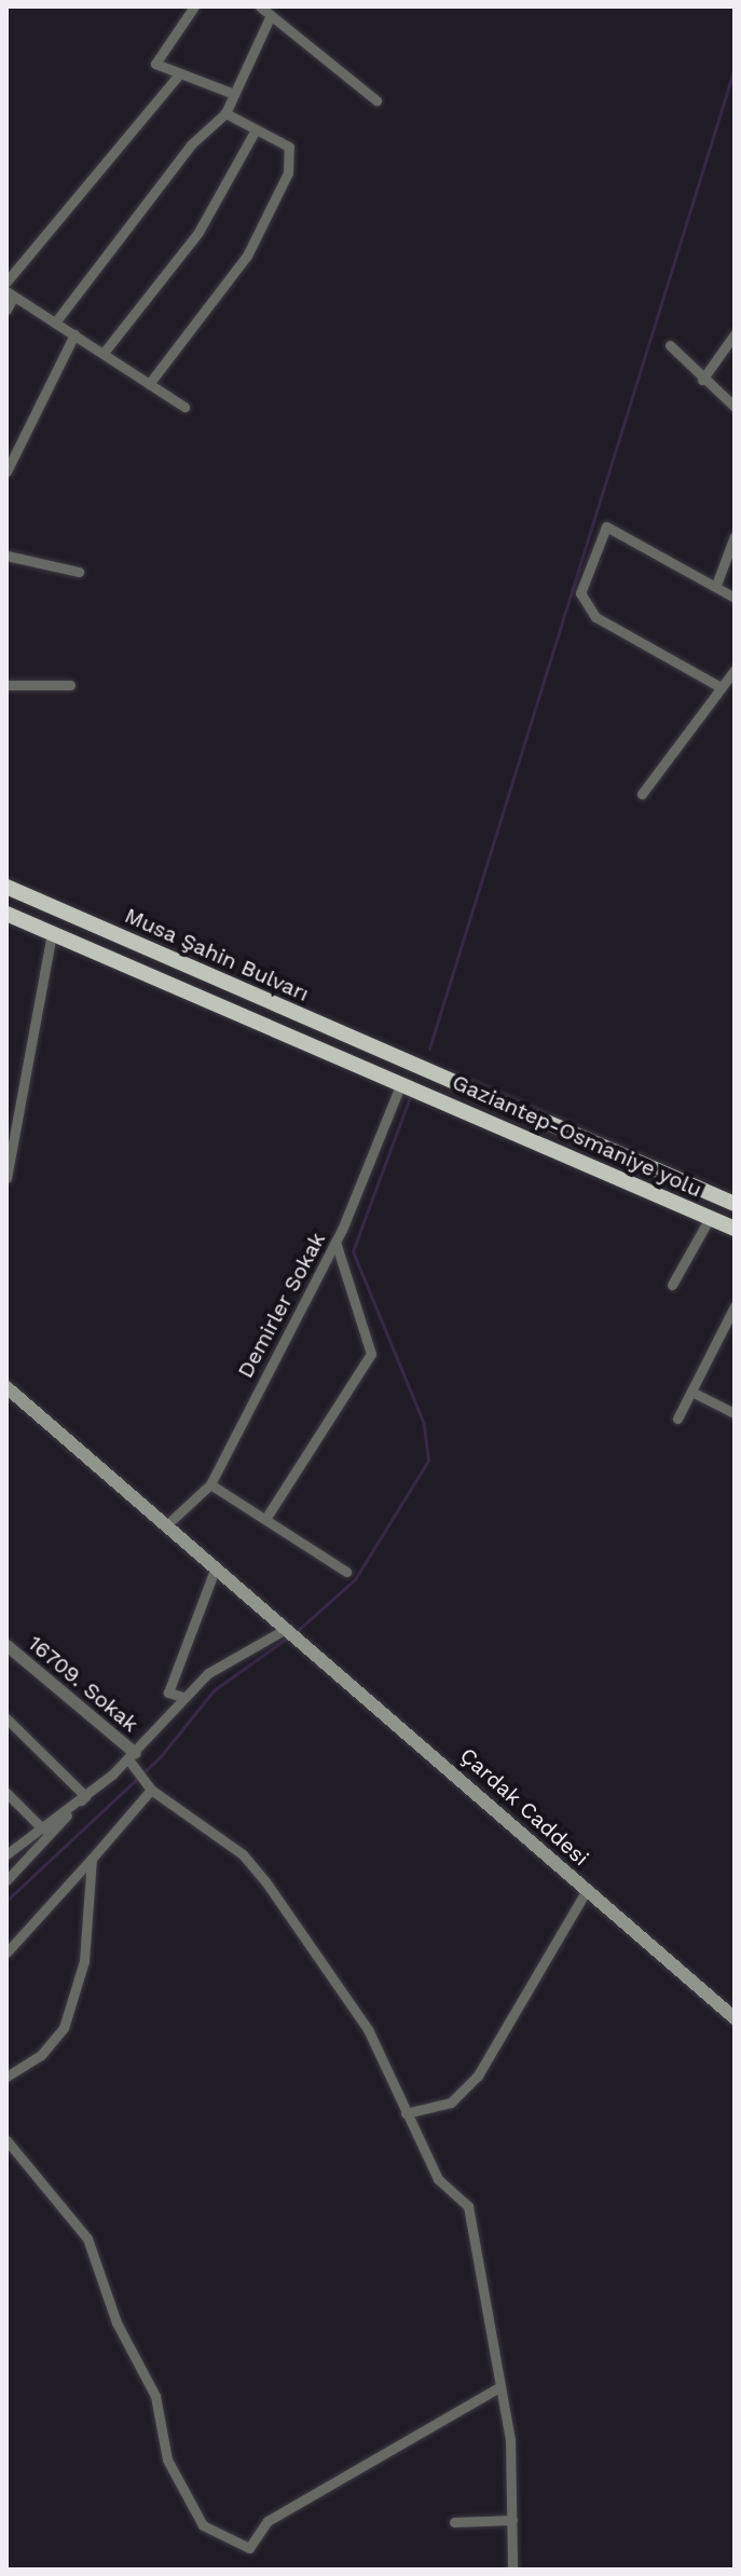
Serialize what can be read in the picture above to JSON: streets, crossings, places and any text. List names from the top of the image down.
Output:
{
  "streets": {
    "highway": ["Musa Şahin Bulvarı", "Gaziantep-Osmaniye yolu"],
    "main road": ["Çardak Caddesi"],
    "street": ["Demirler Sokak", "16709. Sokak"]
  },
  "crossings": [
    ["Musa Şahin Bulvarı", "Gaziantep-Osmaniye yolu"],
    ["Musa Şahin Bulvarı", "Demirler Sokak"],
    ["Gaziantep-Osmaniye yolu", "Demirler Sokak"],
    ["Demirler Sokak", "Çardak Caddesi"]
  ]
}
